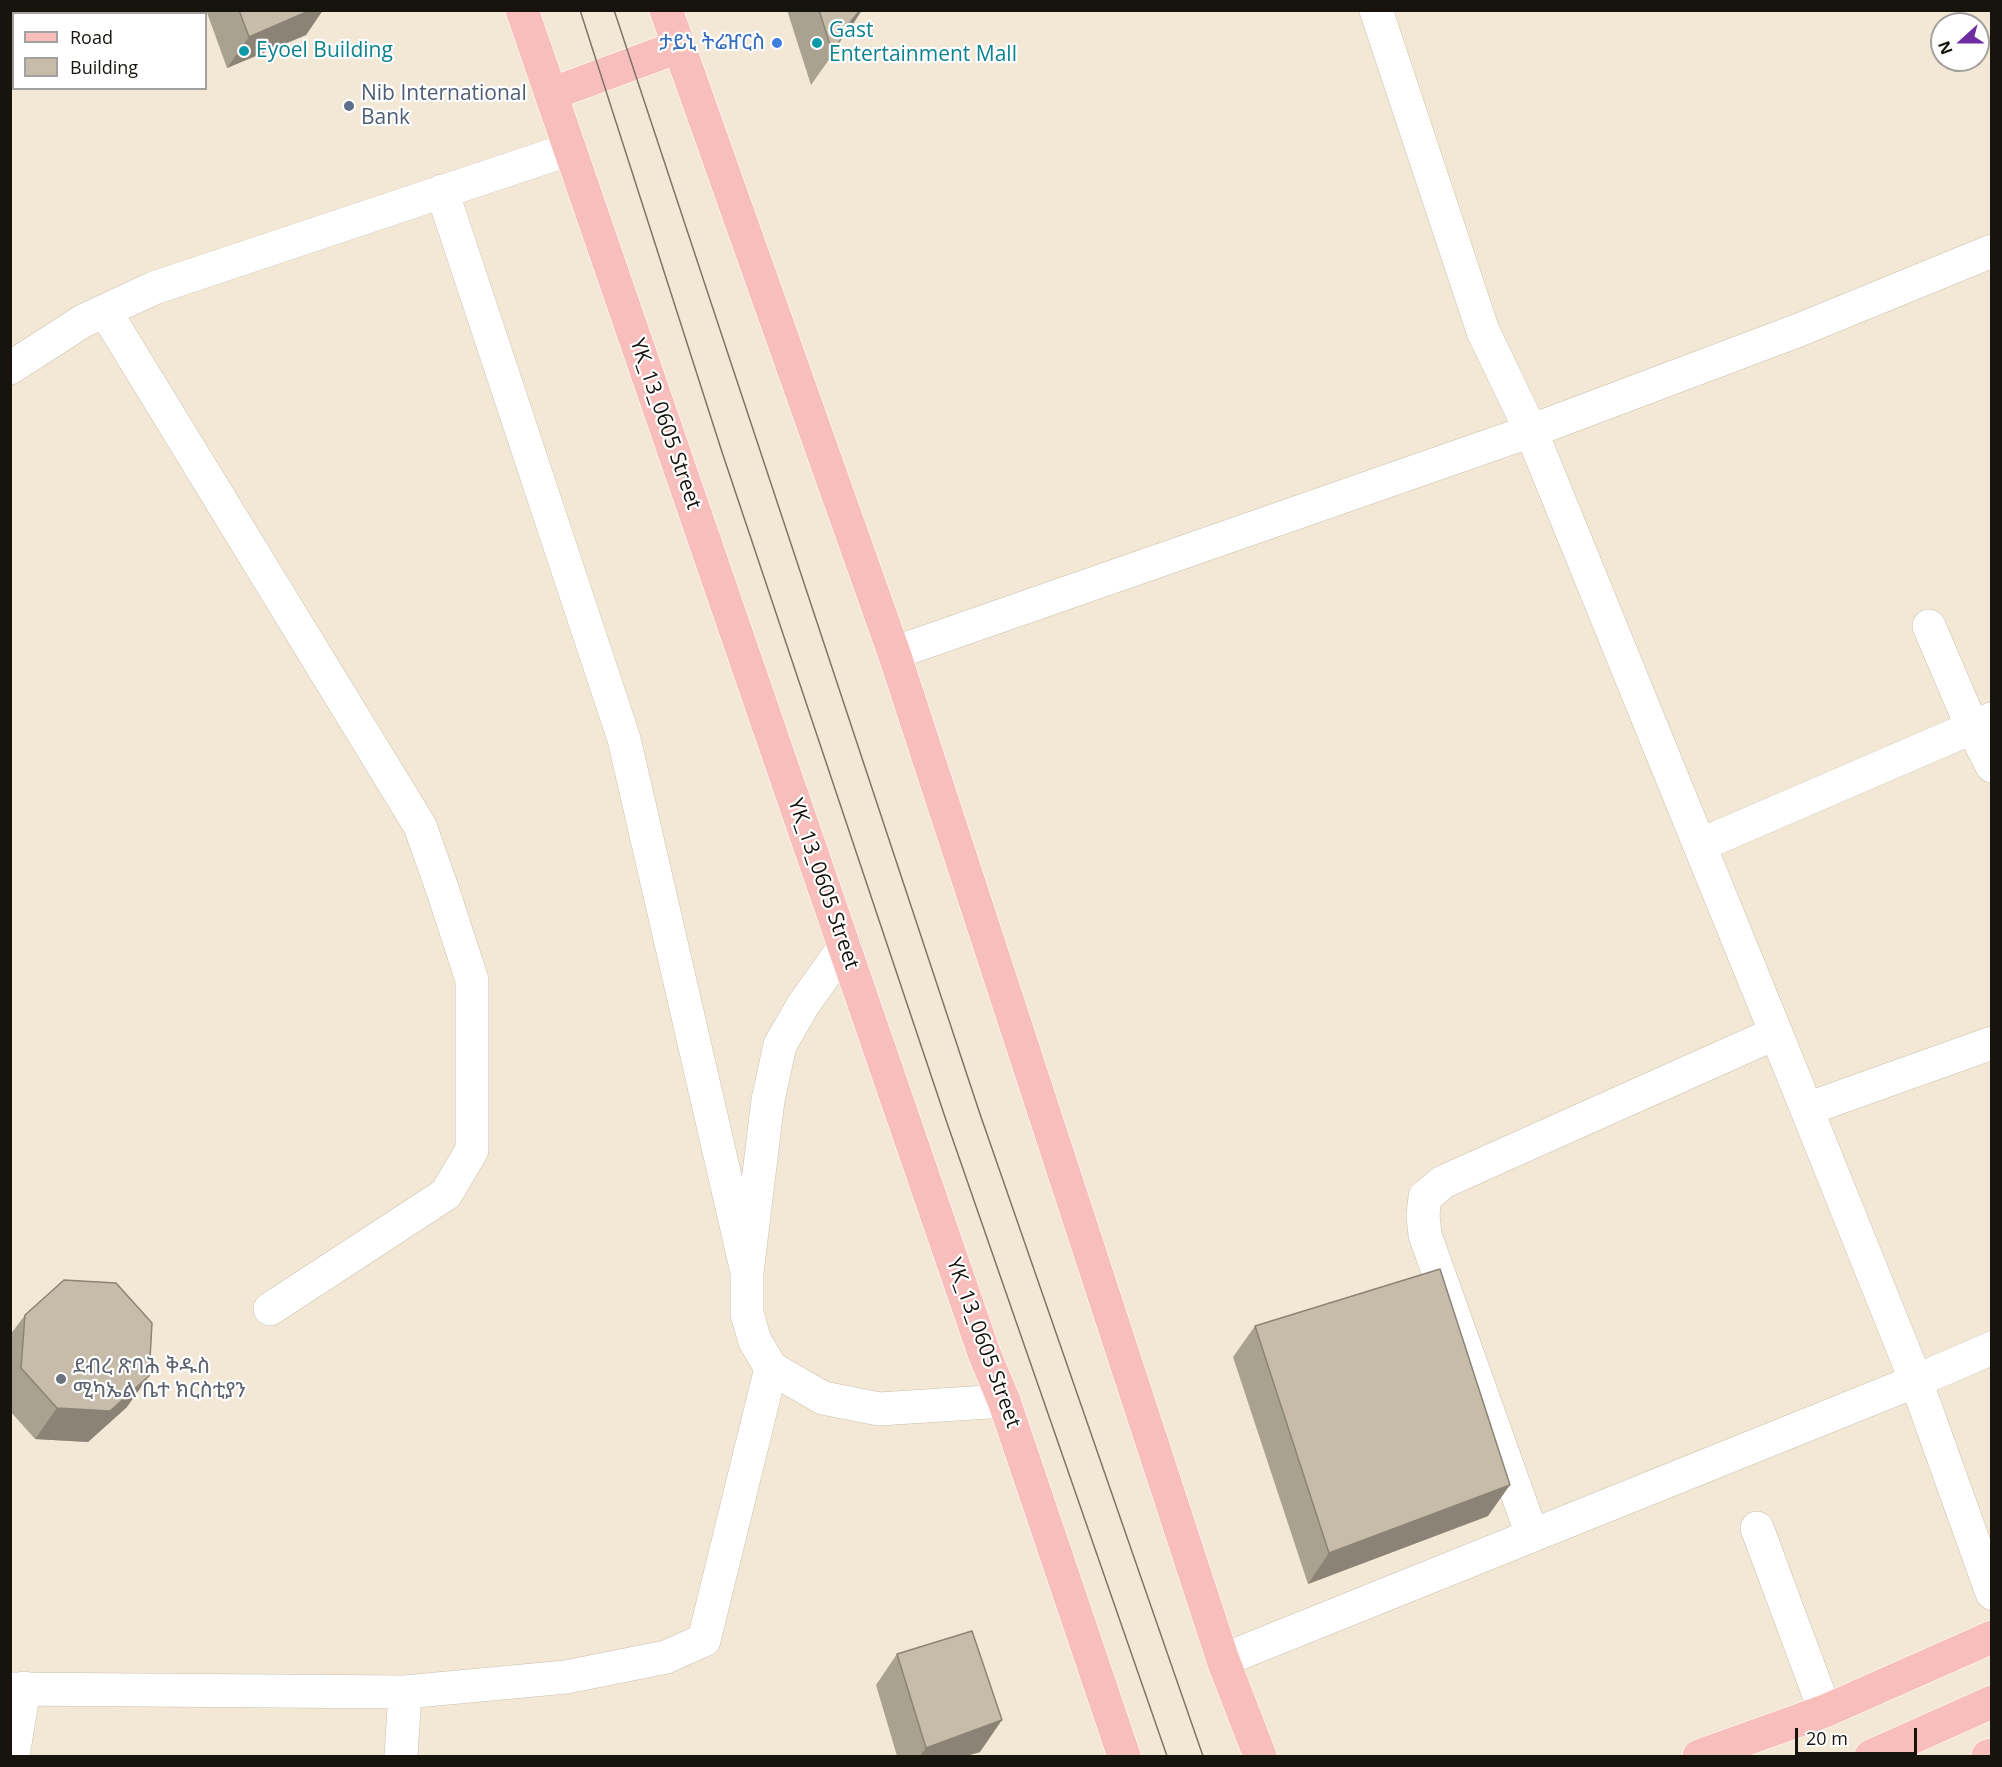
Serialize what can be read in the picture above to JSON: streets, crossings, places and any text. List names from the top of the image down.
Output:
{
  "streets": {
    "main road": ["YK_13_0605 Street"]
  },
  "places": [
    "ታይኒ ትሬዠርስ",
    "Gast Entertainment Mall",
    "Eyoel Building",
    "Nib International Bank",
    "ደብረ ጽባሕ ቅዱስ ሚካኤል ቤተ ክርስቲያን"
  ],
  "legend": ["Road", "Building"],
  "scale_bar": "20 m",
  "north": "left"
}
